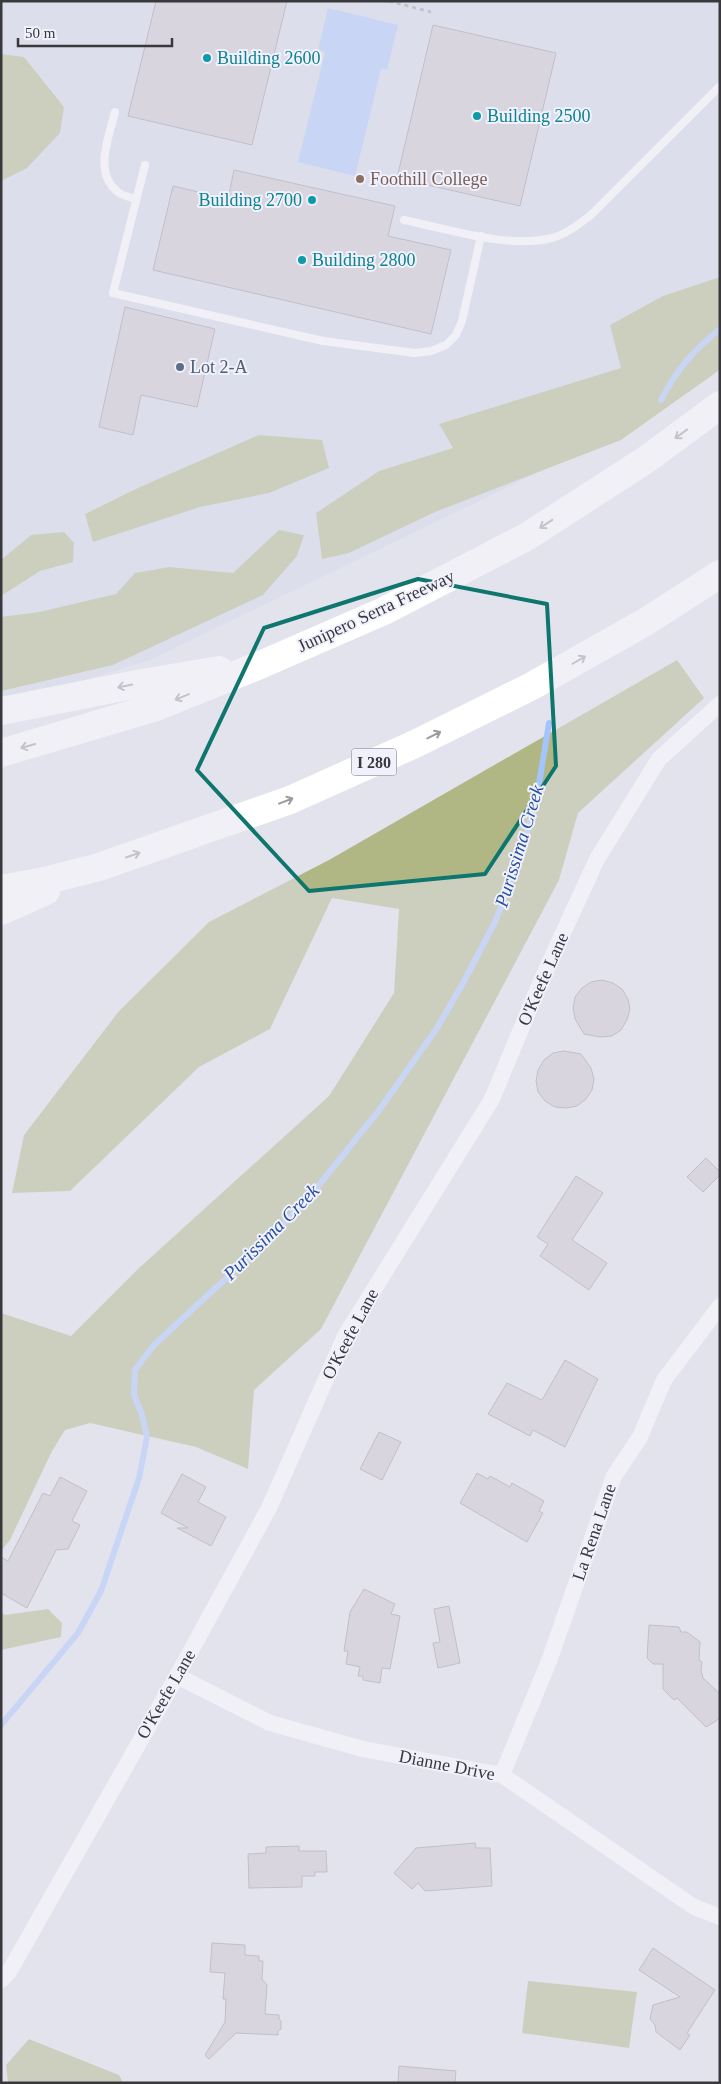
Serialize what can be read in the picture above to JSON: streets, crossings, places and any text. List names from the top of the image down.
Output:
{
  "streets": {
    "highway": ["Junipero Serra Freeway", "I 280"],
    "street": ["O'Keefe Lane", "La Rena Lane", "Dianne Drive"]
  },
  "crossings": [
    ["O'Keefe Lane", "Dianne Drive"],
    ["La Rena Lane", "Dianne Drive"]
  ],
  "water": ["Purissima Creek"],
  "places": [
    "Building 2600",
    "Building 2500",
    "Foothill College",
    "Building 2700",
    "Building 2800",
    "Lot 2-A"
  ],
  "scale_bar": "50 m"
}
